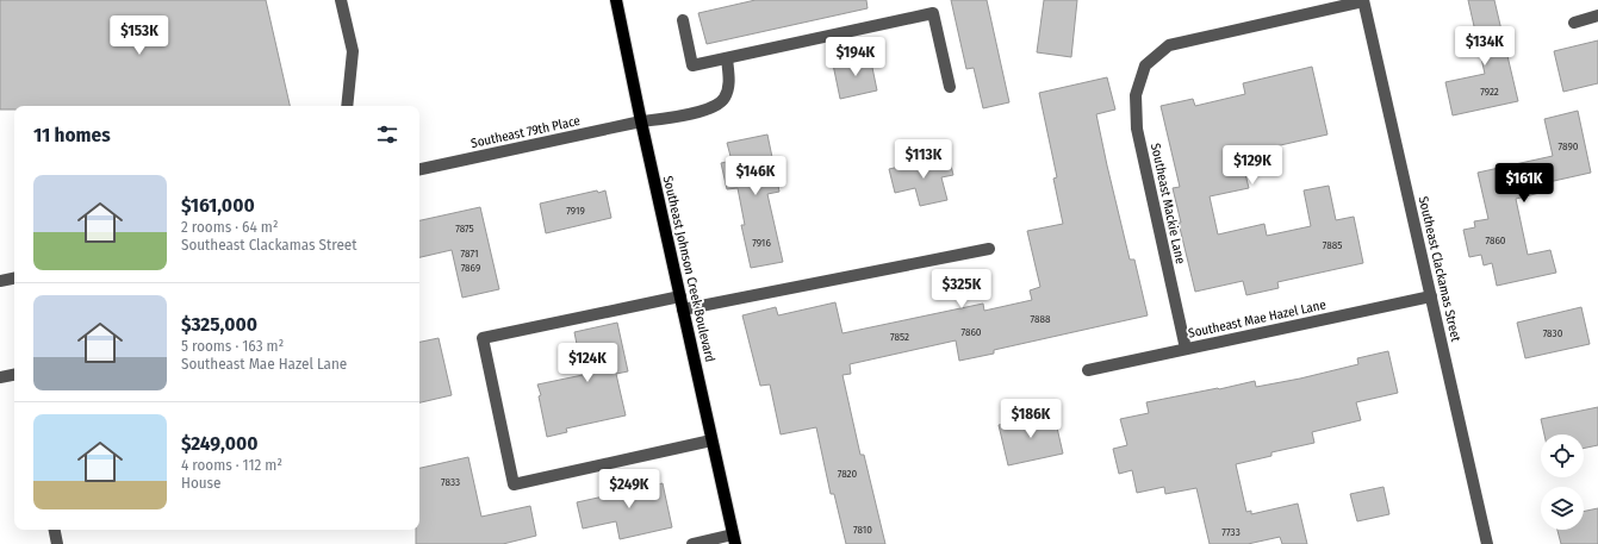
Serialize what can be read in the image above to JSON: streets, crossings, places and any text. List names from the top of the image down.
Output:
{
  "streets": {
    "main road": ["Southeast Johnson Creek Boulevard"],
    "street": [
      "Southeast 79th Place",
      "Southeast Mackie Lane",
      "Southeast Clackamas Street",
      "Southeast Mae Hazel Lane"
    ]
  },
  "crossings": [
    ["Southeast 79th Place", "Southeast Johnson Creek Boulevard"],
    ["Southeast Mackie Lane", "Southeast Clackamas Street"],
    ["Southeast Mackie Lane", "Southeast Mae Hazel Lane"],
    ["Southeast Clackamas Street", "Southeast Mae Hazel Lane"]
  ],
  "house_numbers": [
    "7922",
    "7890",
    "7919",
    "7875",
    "7860",
    "7916",
    "7885",
    "7871",
    "7869",
    "7888",
    "7860",
    "7830",
    "7852",
    "7820",
    "7833",
    "7810",
    "7733"
  ],
  "page": {
    "price": [
      "$153K",
      "$134K",
      "$194K",
      "$113K",
      "$129K",
      "$146K",
      "$161K",
      "$325K",
      "$124K",
      "$186K",
      "$249K"
    ],
    "heading": "11 homes",
    "list": [
      {
        "name": "$161,000",
        "note": "2 rooms · 64 m² · Southeast Clackamas Street"
      },
      {
        "name": "$325,000",
        "note": "5 rooms · 163 m² · Southeast Mae Hazel Lane"
      },
      {
        "name": "$249,000",
        "note": "4 rooms · 112 m² · House"
      }
    ]
  }
}
